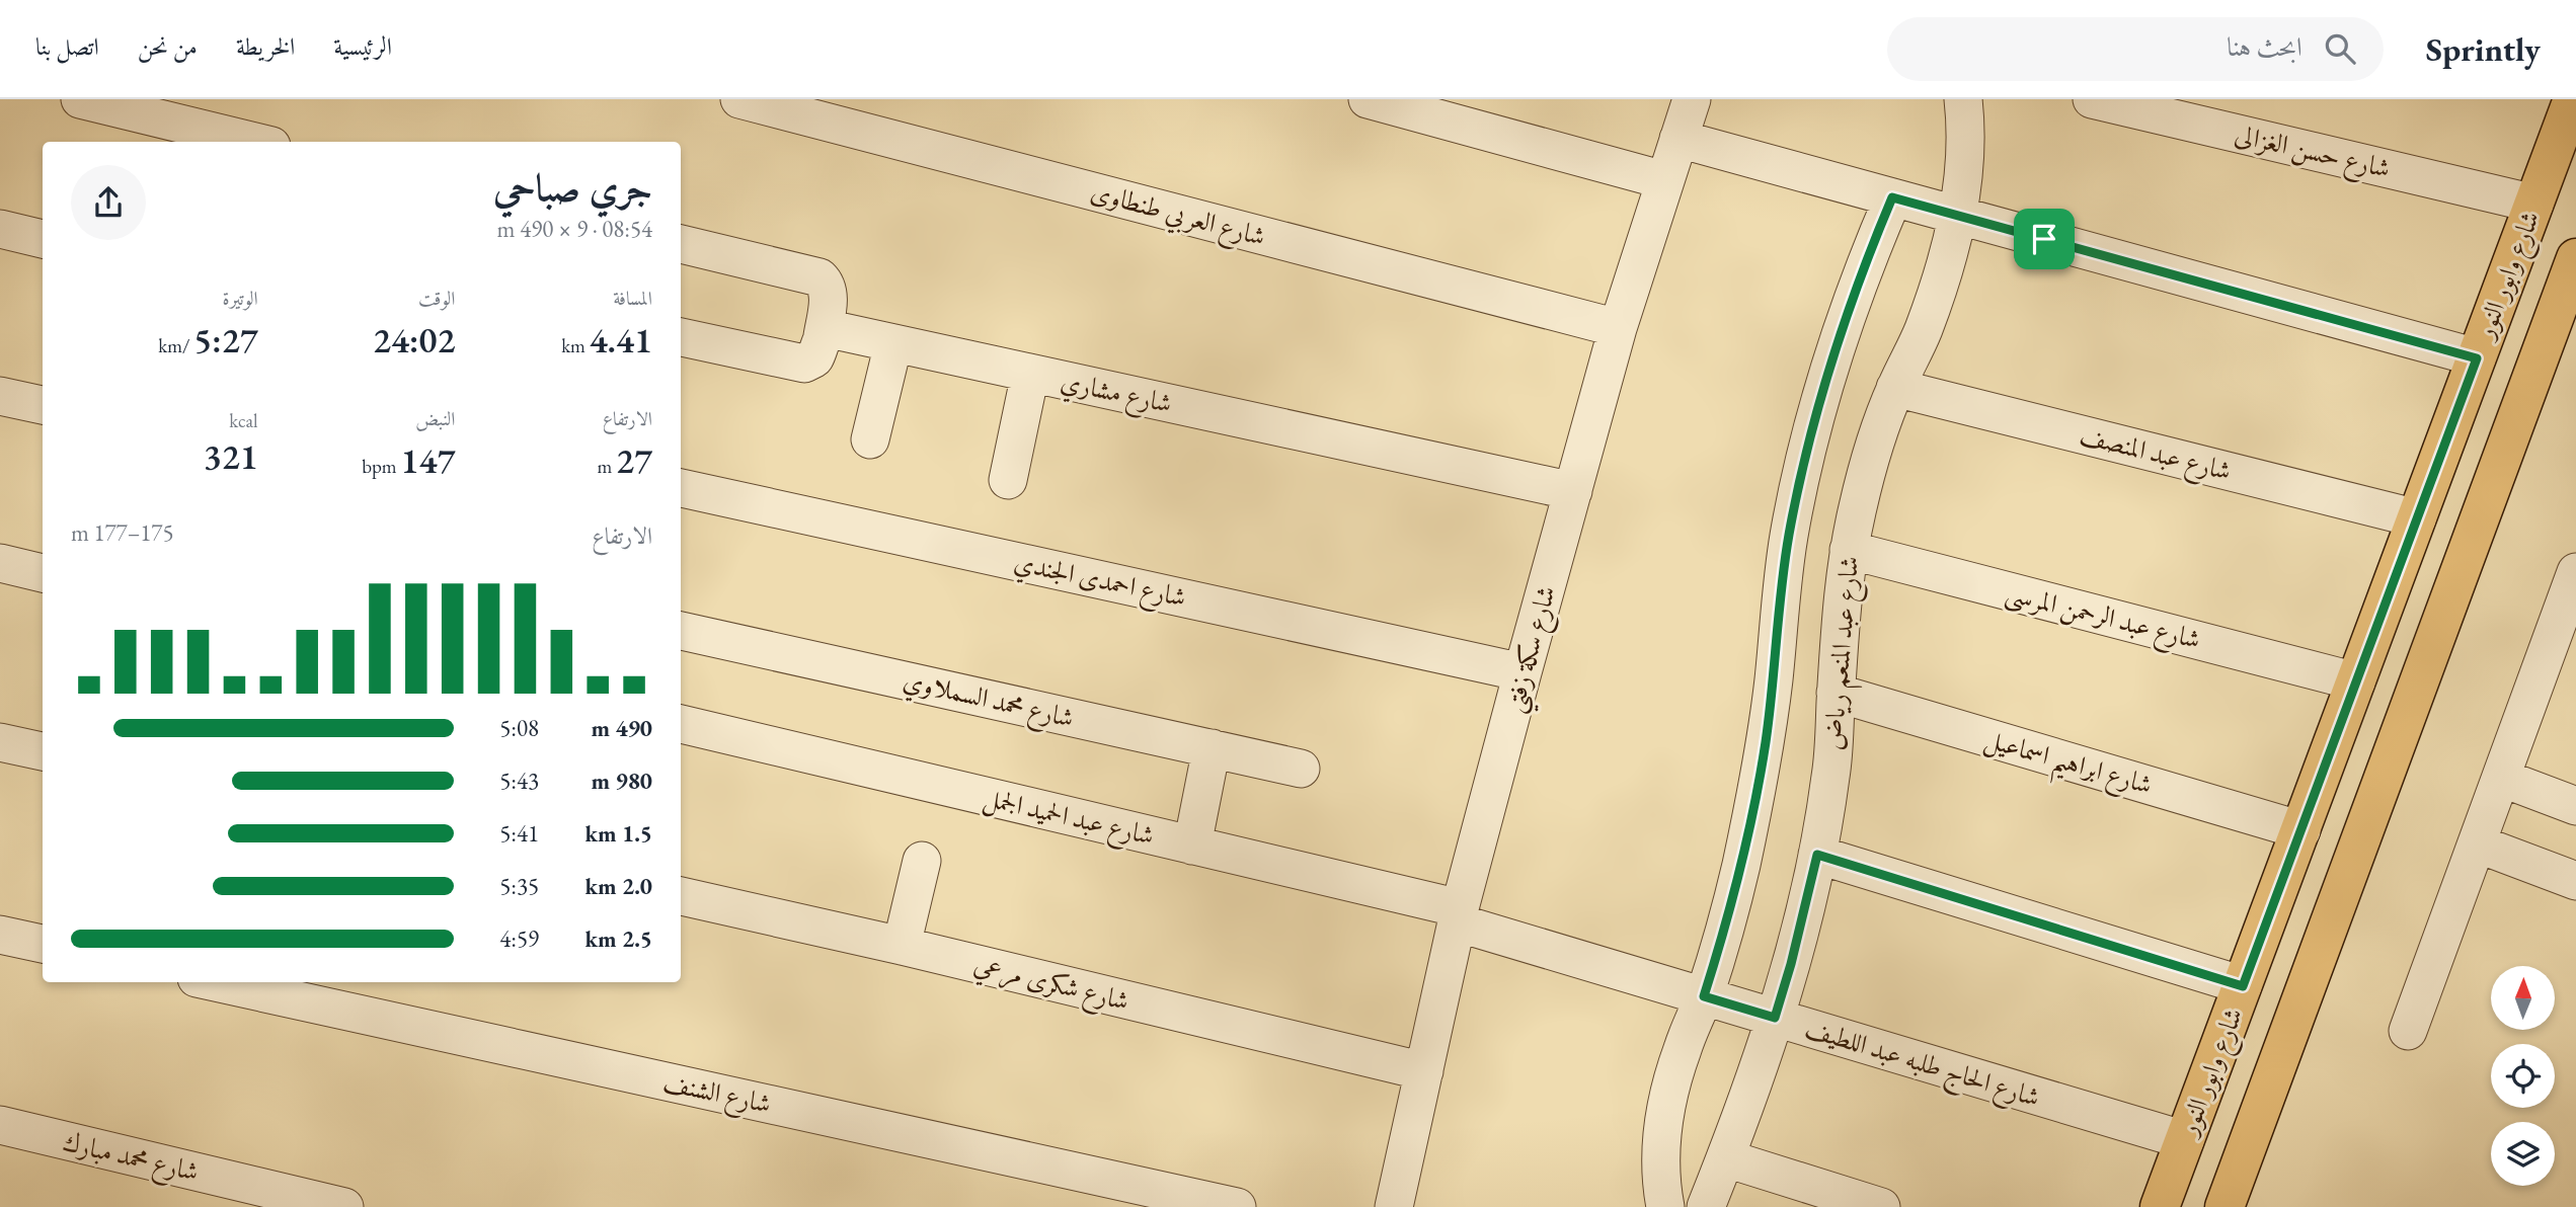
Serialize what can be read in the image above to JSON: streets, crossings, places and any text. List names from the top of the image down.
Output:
{
  "streets": {
    "main road": ["شارع وابور النور"],
    "street": [
      "شارع حسن الغزالى",
      "شارع العربي طنطاوى",
      "شارع مشاري",
      "شارع عبد المنصف",
      "شارع احمدى الجندي",
      "شارع عبد الرحمن المرسى",
      "شارع سكة زفتي",
      "شارع عبد المنعم رياض",
      "شارع محمد السملاوي",
      "شارع ابراهيم اسماعيل",
      "شارع عبد الحميد الجمل",
      "شارع شكرى مرعي",
      "شارع الحاج طلبه عبد اللطيف",
      "شارع الشنف",
      "شارع محمد مبارك"
    ]
  },
  "crossings": [
    ["شارع حسن الغزالى", "شارع وابور النور"],
    ["شارع العربي طنطاوى", "شارع سكة زفتي"],
    ["شارع وابور النور", "شارع عبد المنصف"],
    ["شارع وابور النور", "شارع عبد الرحمن المرسى"],
    ["شارع وابور النور", "شارع ابراهيم اسماعيل"],
    ["شارع وابور النور", "شارع الحاج طلبه عبد اللطيف"],
    ["شارع مشاري", "شارع سكة زفتي"],
    ["شارع عبد المنصف", "شارع عبد المنعم رياض"],
    ["شارع احمدى الجندي", "شارع سكة زفتي"],
    ["شارع عبد الرحمن المرسى", "شارع عبد المنعم رياض"],
    ["شارع سكة زفتي", "شارع عبد الحميد الجمل"],
    ["شارع سكة زفتي", "شارع شكرى مرعي"],
    ["شارع سكة زفتي", "شارع الحاج طلبه عبد اللطيف"],
    ["شارع عبد المنعم رياض", "شارع ابراهيم اسماعيل"],
    ["شارع عبد المنعم رياض", "شارع الحاج طلبه عبد اللطيف"],
    ["شارع عبد الحميد الجمل", "شارع الحاج طلبه عبد اللطيف"]
  ],
  "north": "top",
  "page": {
    "header": "Sprintly",
    "search": "ابحث هنا",
    "nav": [
      "الرئيسية",
      "الخريطة",
      "من نحن",
      "اتصل بنا"
    ],
    "heading": ["جري صباحي", "08:54 · 9 × 490 m"],
    "stats": [
      ["المسافة", "4.41 km"],
      ["الوقت", "24:02"],
      ["الوتيرة", "5:27 /km"],
      ["الارتفاع", "27 m"],
      ["النبض", "147 bpm"],
      ["kcal", "321"]
    ],
    "chart": ["الارتفاع", "175–177 m"],
    "list": [
      {
        "name": "490 m",
        "note": "5:08"
      },
      {
        "name": "980 m",
        "note": "5:43"
      },
      {
        "name": "1.5 km",
        "note": "5:41"
      },
      {
        "name": "2.0 km",
        "note": "5:35"
      },
      {
        "name": "2.5 km",
        "note": "4:59"
      }
    ]
  }
}
